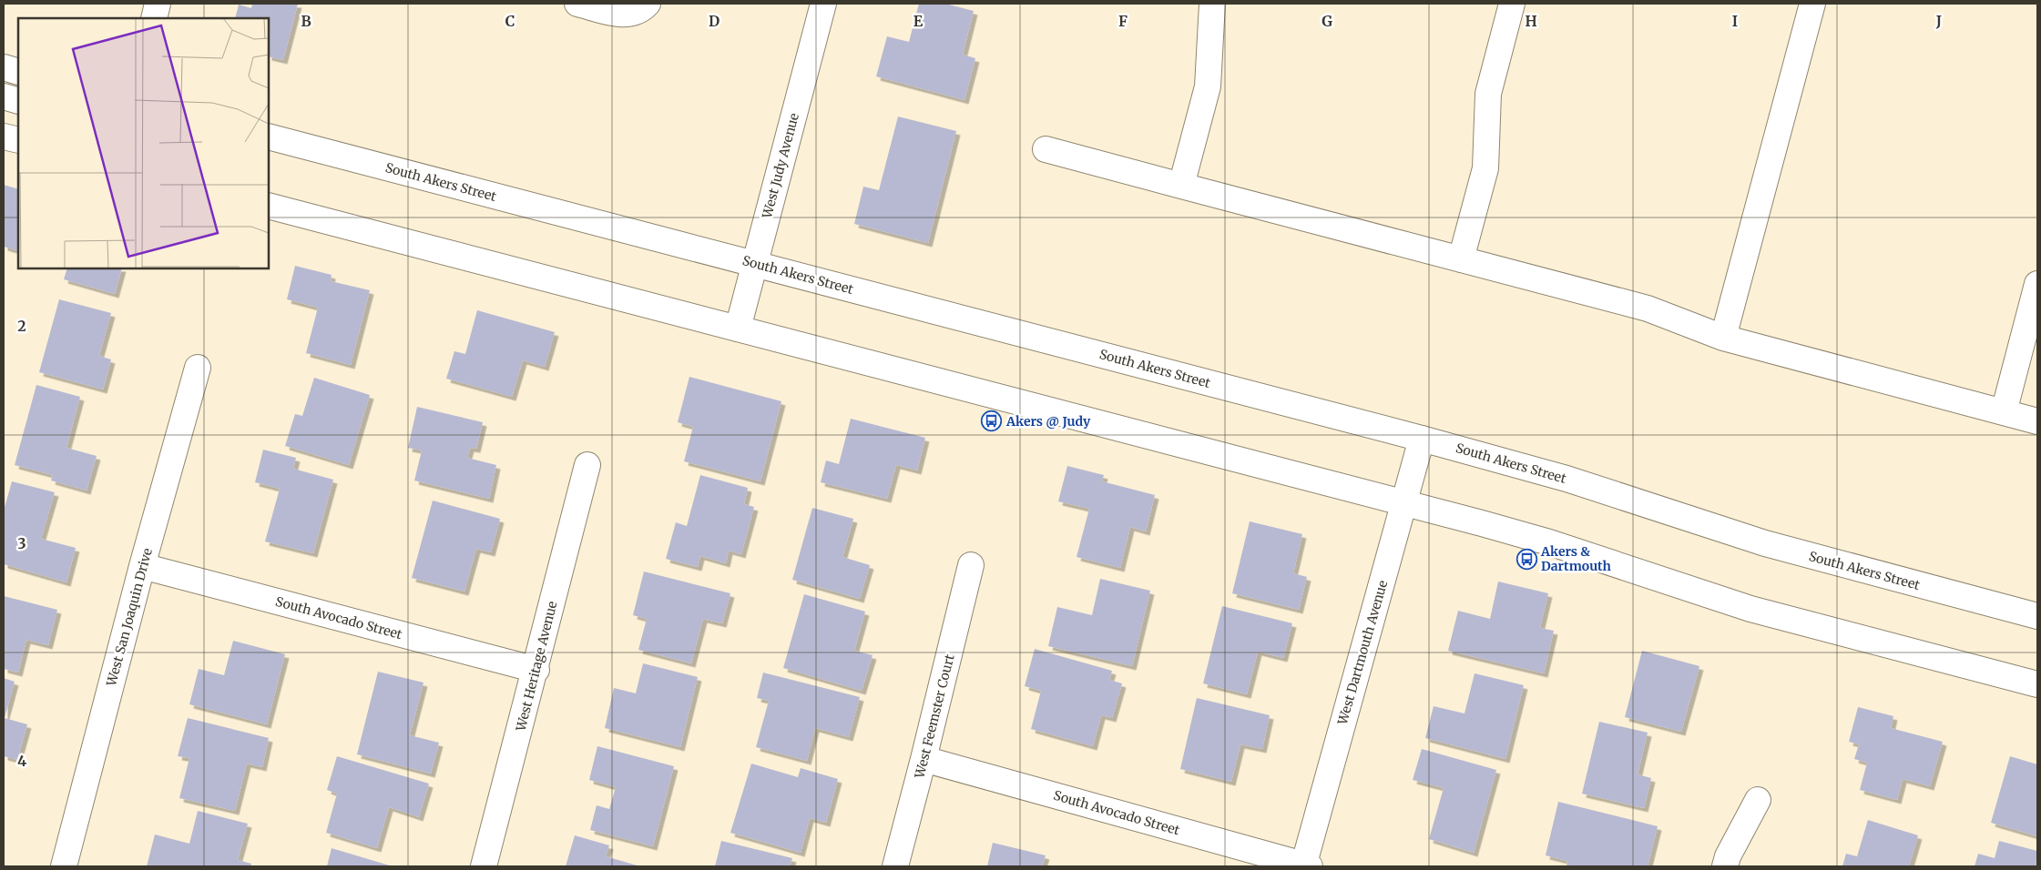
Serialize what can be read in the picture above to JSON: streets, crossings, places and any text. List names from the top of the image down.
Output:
{
  "streets": {
    "main road": [
      "West Judy Avenue",
      "South Akers Street",
      "West San Joaquin Drive",
      "South Avocado Street",
      "West Dartmouth Avenue",
      "West Heritage Avenue",
      "West Feemster Court"
    ]
  },
  "crossings": [
    ["West Judy Avenue", "South Akers Street"],
    ["South Akers Street", "West Dartmouth Avenue"],
    ["West San Joaquin Drive", "South Avocado Street"],
    ["South Avocado Street", "West Dartmouth Avenue"],
    ["South Avocado Street", "West Heritage Avenue"],
    ["South Avocado Street", "West Feemster Court"]
  ],
  "places": {
    "bus stop": ["Akers @ Judy", "Akers & Dartmouth"]
  },
  "grid": {
    "columns": [
      "B",
      "C",
      "D",
      "E",
      "F",
      "G",
      "H",
      "I",
      "J"
    ],
    "rows": ["2", "3", "4"]
  }
}
